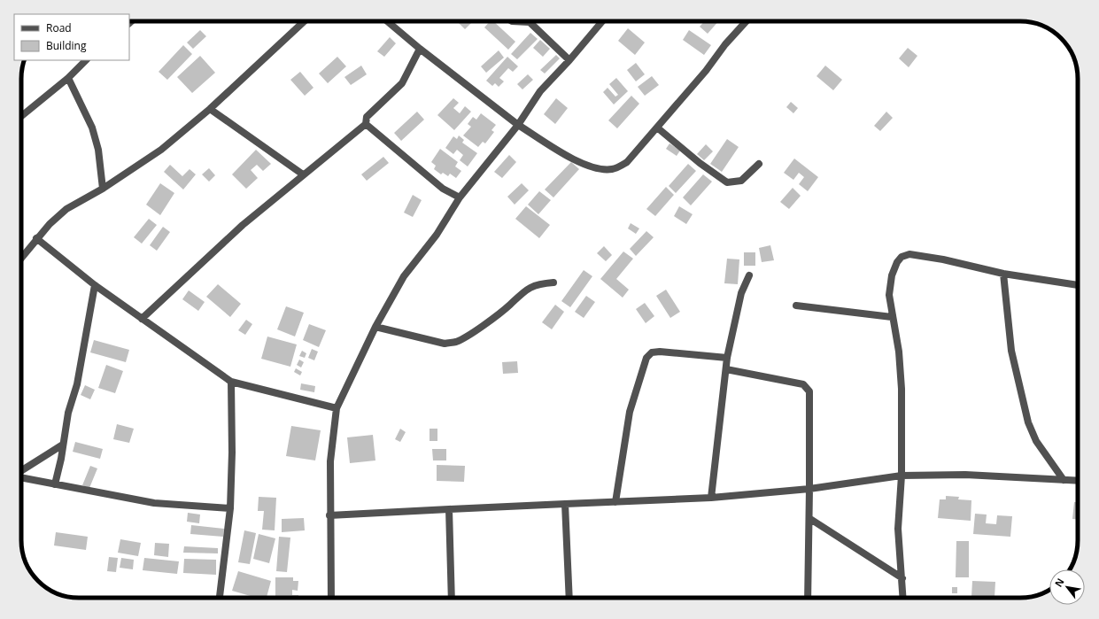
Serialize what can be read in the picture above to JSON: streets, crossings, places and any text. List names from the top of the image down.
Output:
{
  "legend": ["Road", "Building"],
  "north": "top left"
}
